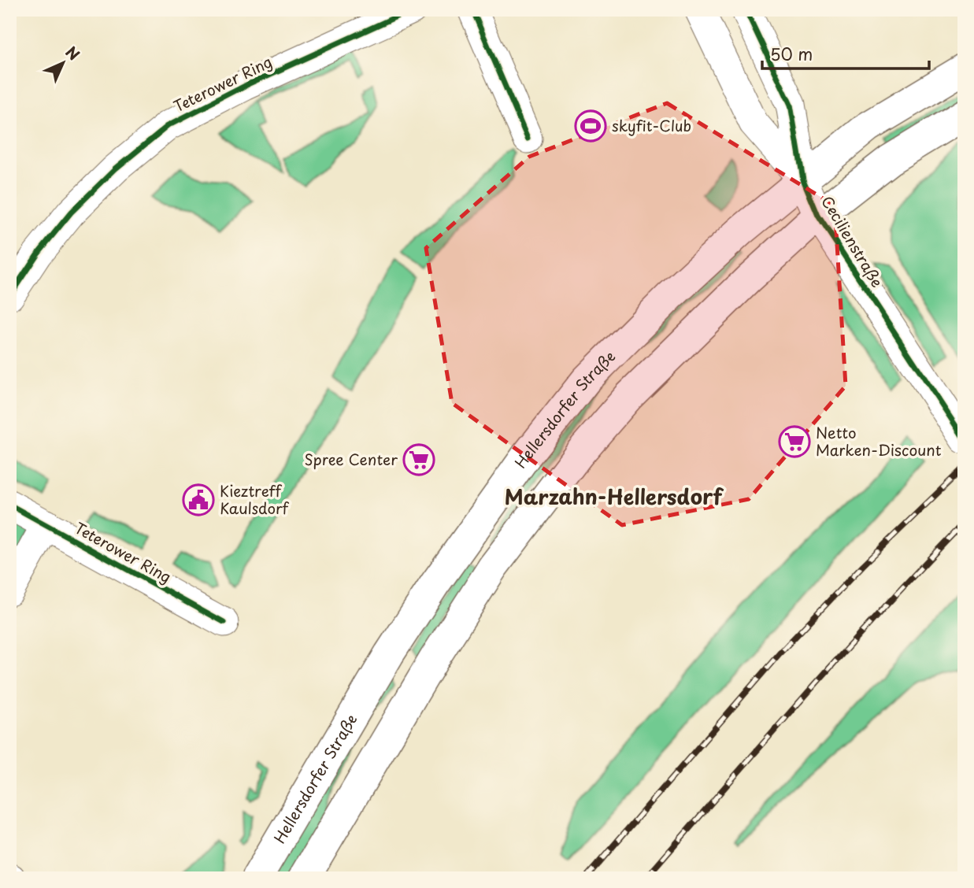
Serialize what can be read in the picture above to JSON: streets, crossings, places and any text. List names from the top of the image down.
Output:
{
  "streets": {
    "main road": ["Hellersdorfer Straße"],
    "street": ["Teterower Ring", "Cecilienstraße"]
  },
  "crossings": [
    ["Cecilienstraße", "Hellersdorfer Straße"]
  ],
  "districts": ["Marzahn-Hellersdorf"],
  "places": {
    "sports": ["skyfit-Club"],
    "supermarket": ["Netto Marken-Discount", "Spree Center"],
    "public building": ["Kieztreff Kaulsdorf"]
  },
  "scale_bar": "50 m",
  "north": "top right"
}
